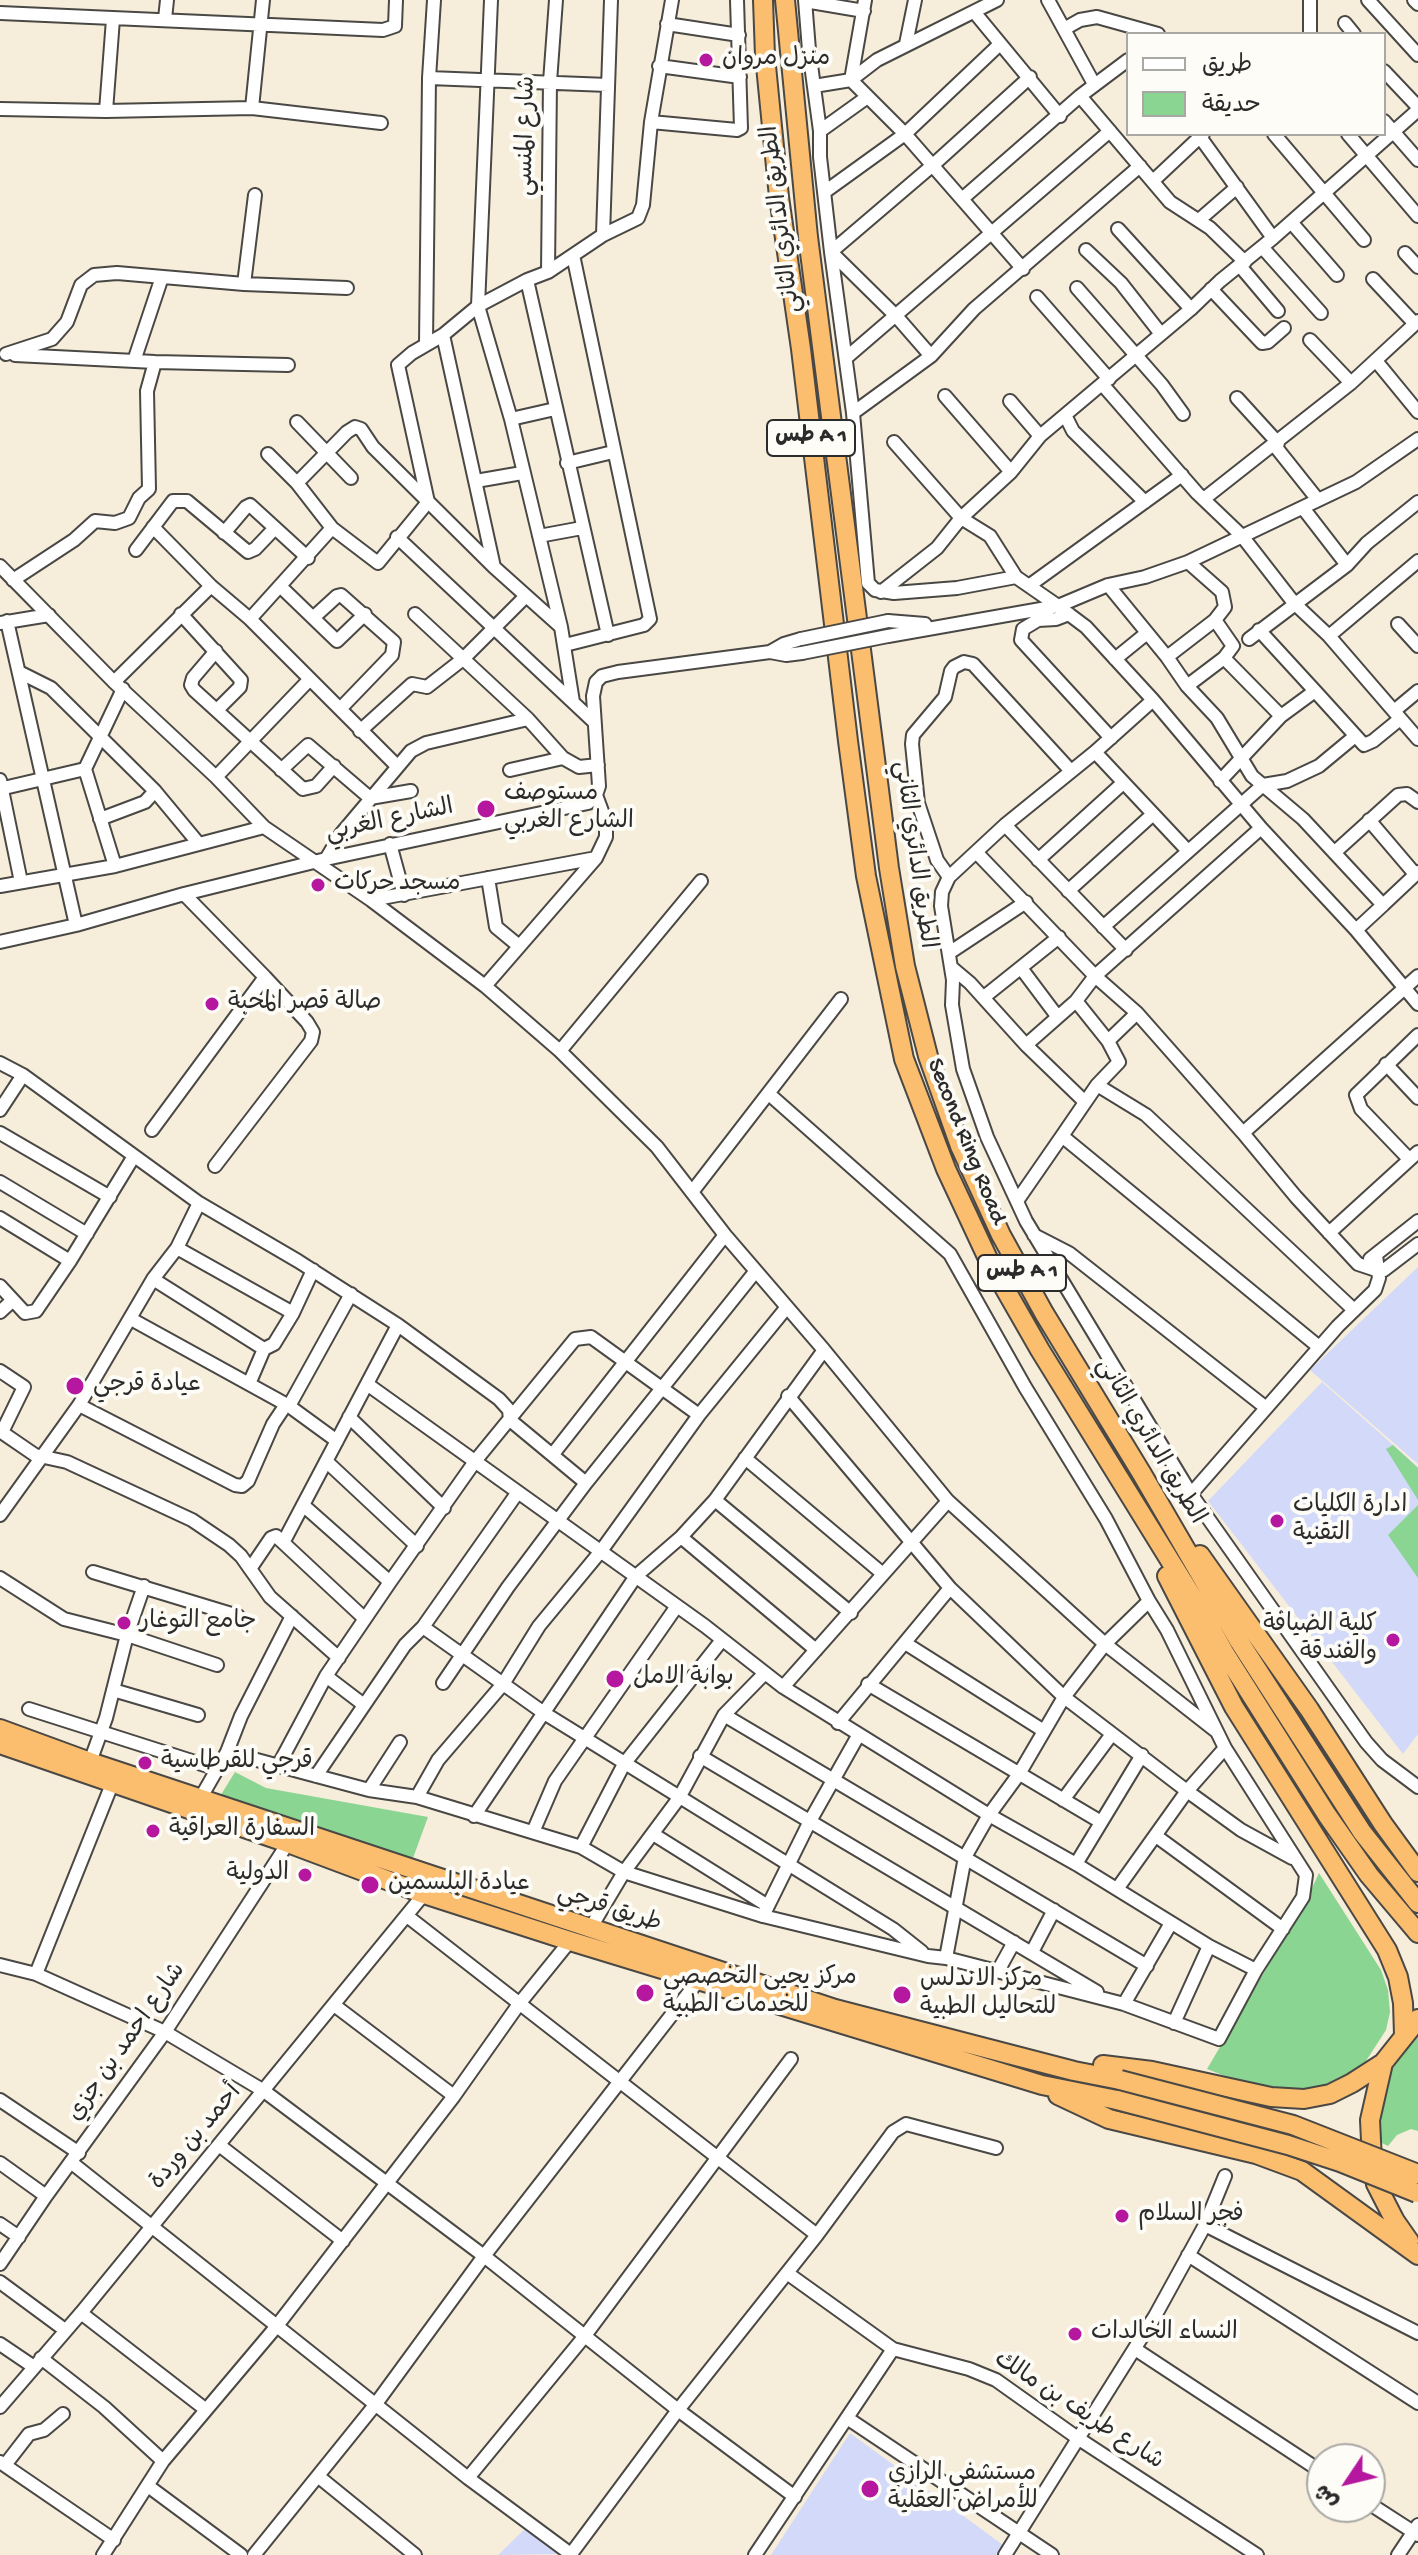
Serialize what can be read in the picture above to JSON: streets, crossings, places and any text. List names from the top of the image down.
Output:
{
  "streets": {
    "highway": [
      "الطريق الدائري الثاني",
      "طس A 1",
      "Second Ring Road",
      "طريق قرجي"
    ],
    "street": [
      "شارع المنسي",
      "الشارع الغربي",
      "شارع احمد بن جزي",
      "أحمد بن وردة",
      "شارع طريف بن مالك"
    ]
  },
  "crossings": [
    ["الطريق الدائري الثاني", "Second Ring Road"],
    ["طريق قرجي", "شارع احمد بن جزي"],
    ["طريق قرجي", "أحمد بن وردة"]
  ],
  "places": [
    "منزل مروان",
    "مستوصف الشارع الغربي",
    "مسجد حركات",
    "صالة قصر المحبة",
    "عيادة قرجي",
    "ادارة الكليات التقنية",
    "جامع التوغار",
    "كلية الضيافة والفندقة",
    "بوابة الامل",
    "قرجي للقرطاسية",
    "السفارة العراقية",
    "الدولية",
    "عيادة البلسمين",
    "مركز يحيى التخصصي للخدمات الطبية",
    "مركز الاندلس للتحاليل الطبية",
    "فجر السلام",
    "النساء الخالدات",
    "مستشفي الرازي للأمراض العقلية"
  ],
  "legend": ["طريق", "حديقة"],
  "north": "bottom left"
}
